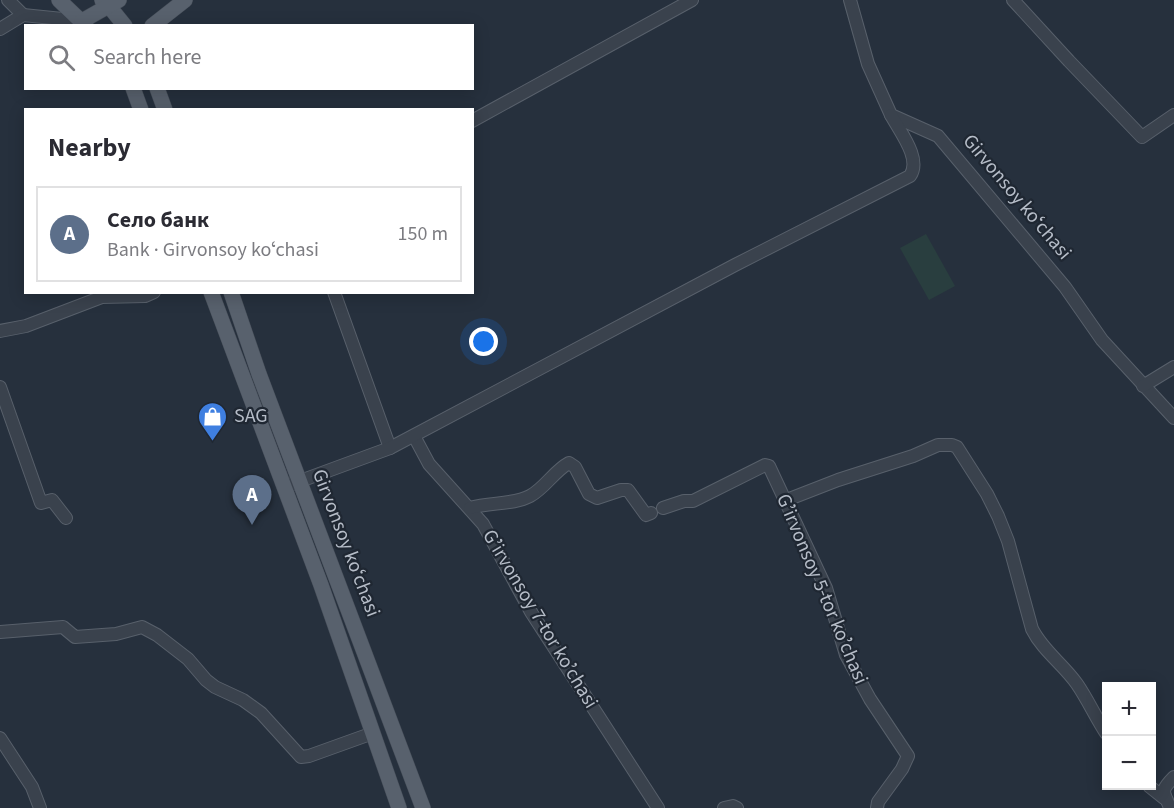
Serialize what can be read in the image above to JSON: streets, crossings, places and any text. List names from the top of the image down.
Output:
{
  "streets": {
    "main road": ["Girvonsoy koʻchasi"],
    "street": ["Gʼirvonsoy 5-tor koʼchasi", "Gʼirvonsoy 7-tor koʼchasi"]
  },
  "places": {
    "shop": ["SAG"]
  },
  "page": {
    "search": "Search here",
    "heading": "Nearby",
    "list": [
      {
        "mark": "A",
        "name": "Село банк",
        "note": "Bank · Girvonsoy koʻchasi",
        "value": "150 m"
      }
    ],
    "pins": "A",
    "map_buttons": ["+", "−"]
  }
}
